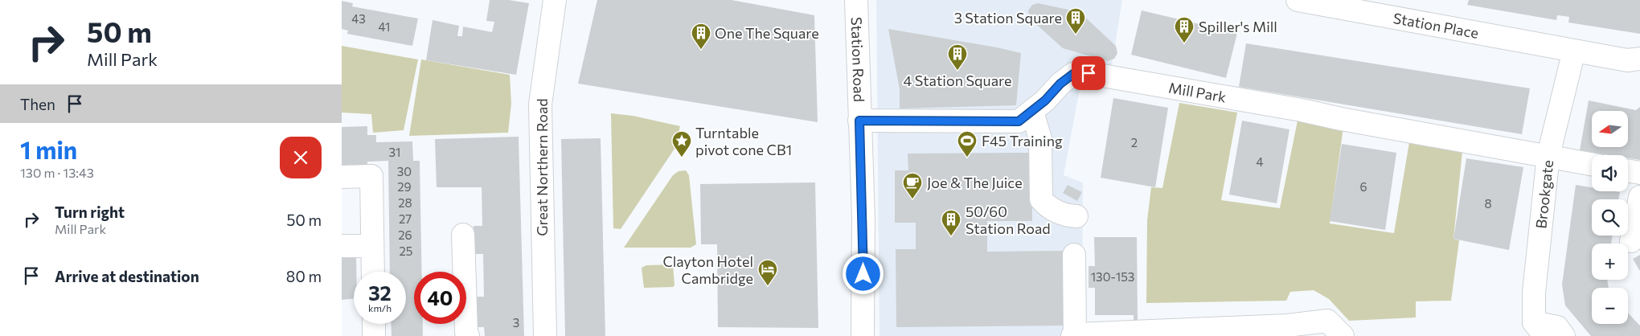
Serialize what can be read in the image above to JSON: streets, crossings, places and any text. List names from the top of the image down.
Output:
{
  "streets": {
    "street": [
      "Station Place",
      "Station Road",
      "Mill Park",
      "Great Northern Road",
      "Brookgate"
    ]
  },
  "crossings": [
    ["Station Place", "Brookgate"],
    ["Station Road", "Mill Park"],
    ["Mill Park", "Brookgate"]
  ],
  "places": {
    "building": [
      "3 Station Square",
      "Spiller's Mill",
      "One The Square",
      "4 Station Square",
      "50/60 Station Road"
    ],
    "place": ["Turntable pivot cone CB1"],
    "sports": ["F45 Training"],
    "cafe": ["Joe & The Juice"],
    "hotel": ["Clayton Hotel Cambridge"]
  },
  "house_numbers": [
    "43",
    "41",
    "2",
    "31",
    "4",
    "30",
    "29",
    "6",
    "28",
    "8",
    "27",
    "26",
    "25",
    "130-153",
    "3"
  ],
  "north": "left",
  "page": {
    "turn": ["50 m", "Mill Park"],
    "then": "Then",
    "map_buttons": ["+", "−"],
    "heading": ["1 min", "130 m · 13:43"],
    "list": [
      {
        "name": "Turn right",
        "note": "Mill Park",
        "value": "50 m"
      },
      {
        "name": "Arrive at destination",
        "value": "80 m"
      }
    ],
    "speed": "32 km/h",
    "limit": "40"
  }
}
